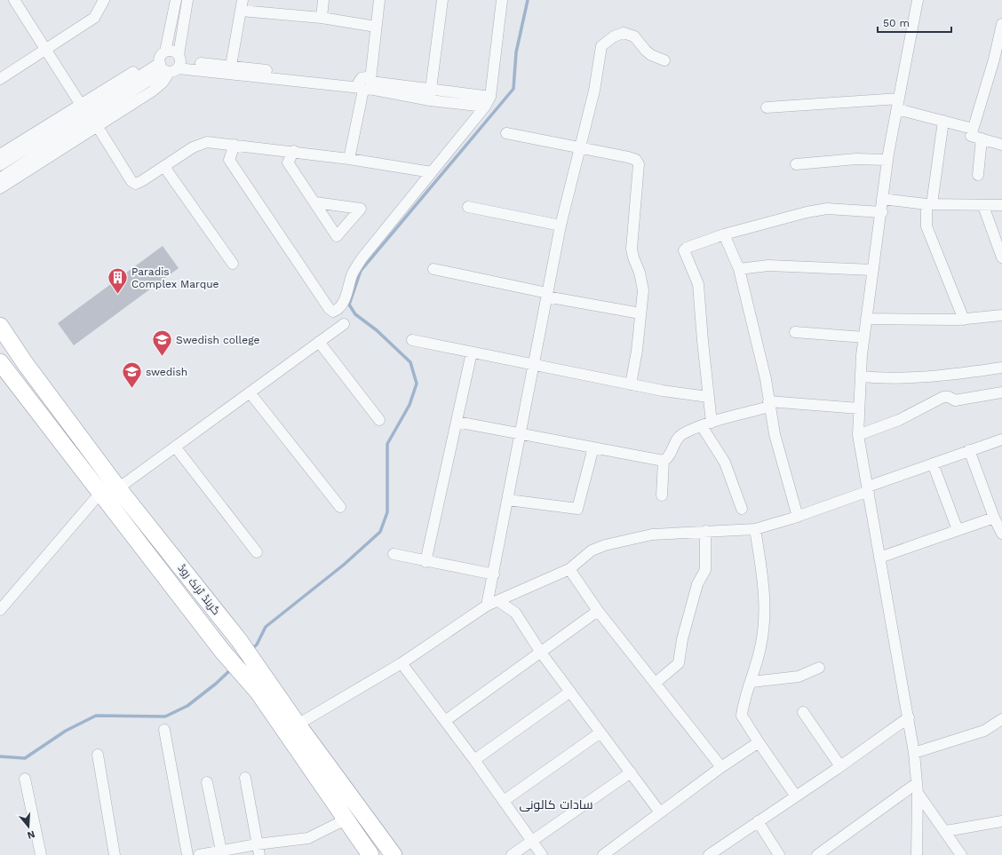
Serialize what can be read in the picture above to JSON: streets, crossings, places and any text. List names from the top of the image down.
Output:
{
  "streets": {
    "highway": ["گرینڈ ٹرنک روڈ"]
  },
  "districts": ["سادات کالونی"],
  "places": {
    "building": ["Paradis Complex Marque"],
    "school or university": ["Swedish college", "swedish"]
  },
  "scale_bar": "50 m",
  "north": "bottom"
}
